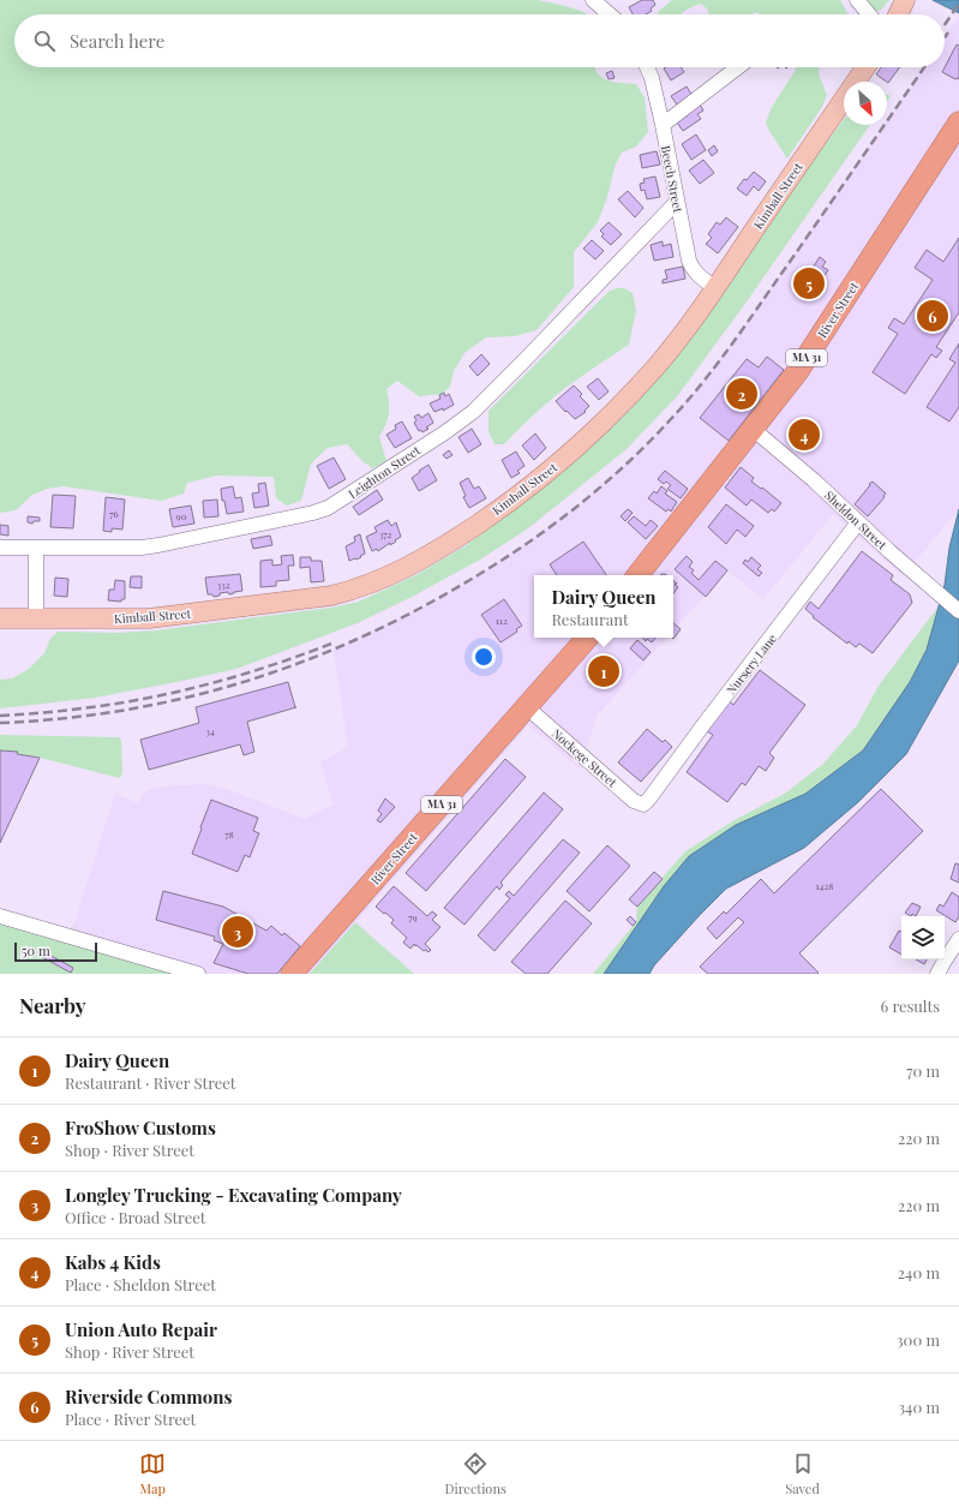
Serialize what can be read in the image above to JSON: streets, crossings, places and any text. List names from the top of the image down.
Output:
{
  "streets": {
    "highway": ["River Street", "MA 31"],
    "main road": ["Kimball Street"],
    "street": [
      "Beech Street",
      "Leighton Street",
      "Sheldon Street",
      "Nursery Lane",
      "Nockege Street"
    ]
  },
  "crossings": [
    ["Beech Street", "Kimball Street"],
    ["Beech Street", "Leighton Street"],
    ["River Street", "Sheldon Street"],
    ["River Street", "Nockege Street"],
    ["Sheldon Street", "Nursery Lane"],
    ["Nursery Lane", "Nockege Street"]
  ],
  "house_numbers": [
    "76",
    "90",
    "372",
    "332",
    "112",
    "34",
    "78",
    "1428",
    "79"
  ],
  "scale_bar": "50 m",
  "north": "bottom right",
  "page": {
    "search": "Search here",
    "pins": [
      "5",
      "6",
      "2",
      "4",
      "1",
      "3"
    ],
    "popup": ["Dairy Queen", "Restaurant"],
    "scale": "50 m",
    "heading": ["Nearby", "6 results"],
    "list": [
      {
        "mark": "1",
        "name": "Dairy Queen",
        "note": "Restaurant · River Street",
        "value": "70 m"
      },
      {
        "mark": "2",
        "name": "FroShow Customs",
        "note": "Shop · River Street",
        "value": "220 m"
      },
      {
        "mark": "3",
        "name": "Longley Trucking - Excavating Company",
        "note": "Office · Broad Street",
        "value": "220 m"
      },
      {
        "mark": "4",
        "name": "Kabs 4 Kids",
        "note": "Place · Sheldon Street",
        "value": "240 m"
      },
      {
        "mark": "5",
        "name": "Union Auto Repair",
        "note": "Shop · River Street",
        "value": "300 m"
      },
      {
        "mark": "6",
        "name": "Riverside Commons",
        "note": "Place · River Street",
        "value": "340 m"
      }
    ],
    "nav": ["Map", "Directions", "Saved"]
  }
}
